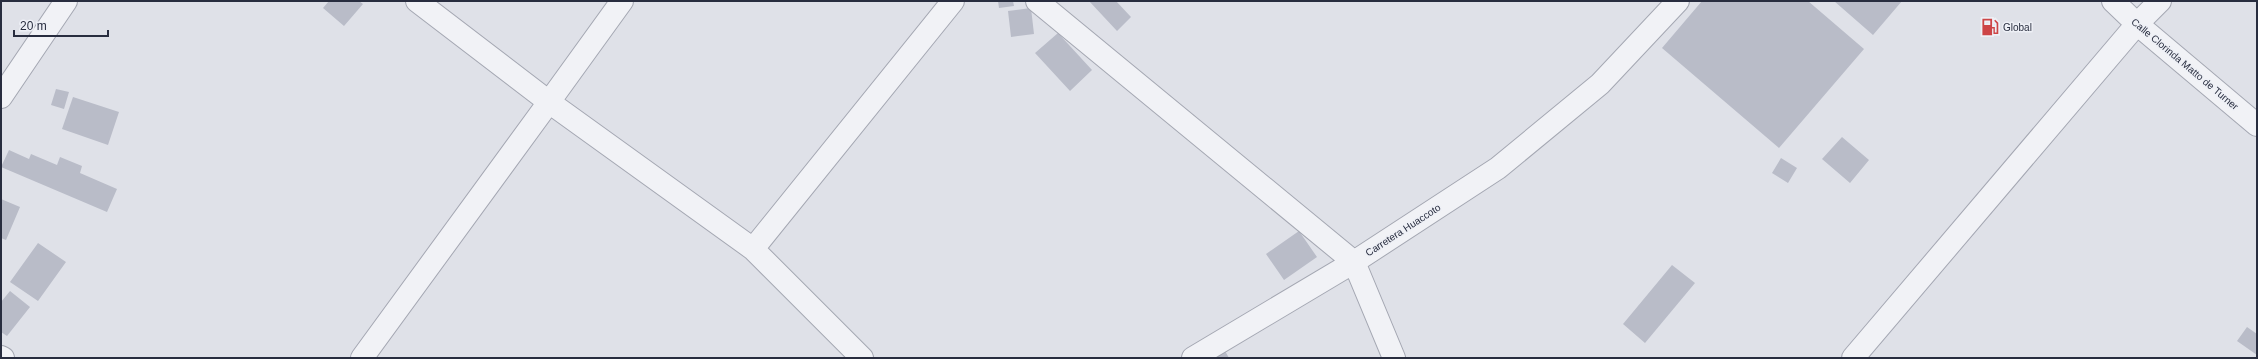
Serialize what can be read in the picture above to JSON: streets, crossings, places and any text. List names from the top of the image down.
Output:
{
  "streets": {
    "street": ["Calle Clorinda Matto de Turner", "Carretera Huaccoto"]
  },
  "places": {
    "fuel station": ["Global"]
  },
  "scale_bar": "20 m"
}
